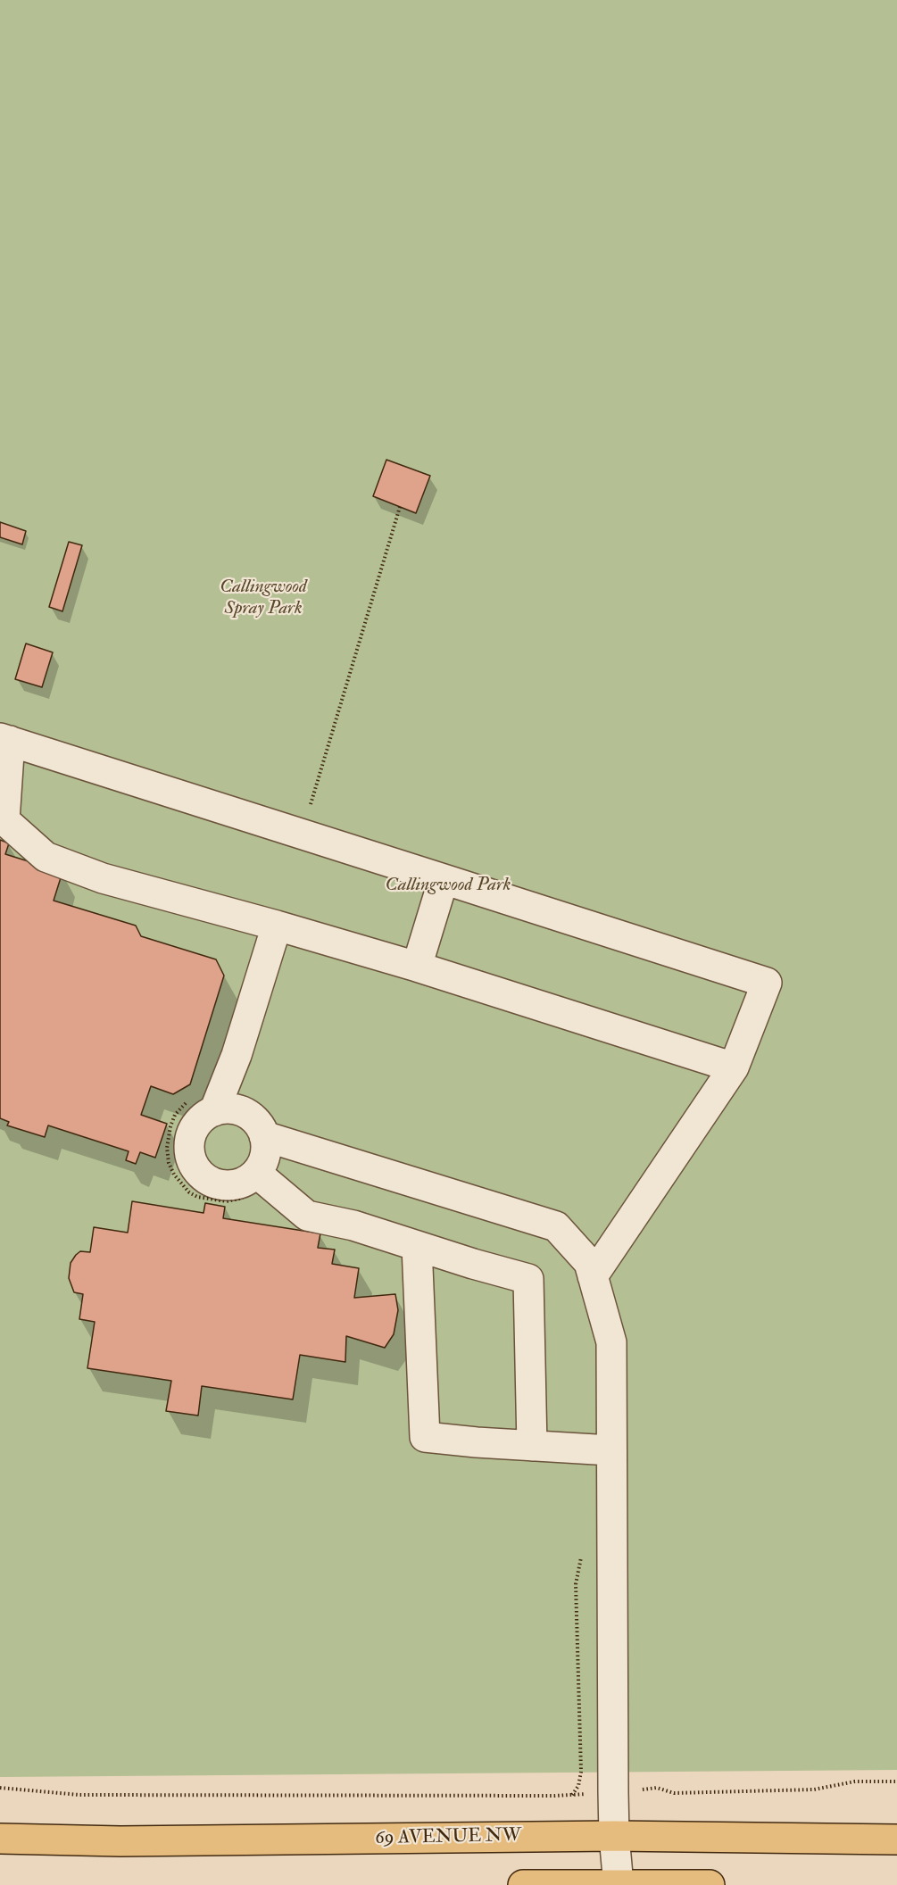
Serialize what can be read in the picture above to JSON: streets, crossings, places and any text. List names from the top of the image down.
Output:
{
  "streets": {
    "main road": ["69 AVENUE NW"]
  },
  "parks": ["Callingwood Spray Park", "Callingwood Park"]
}
